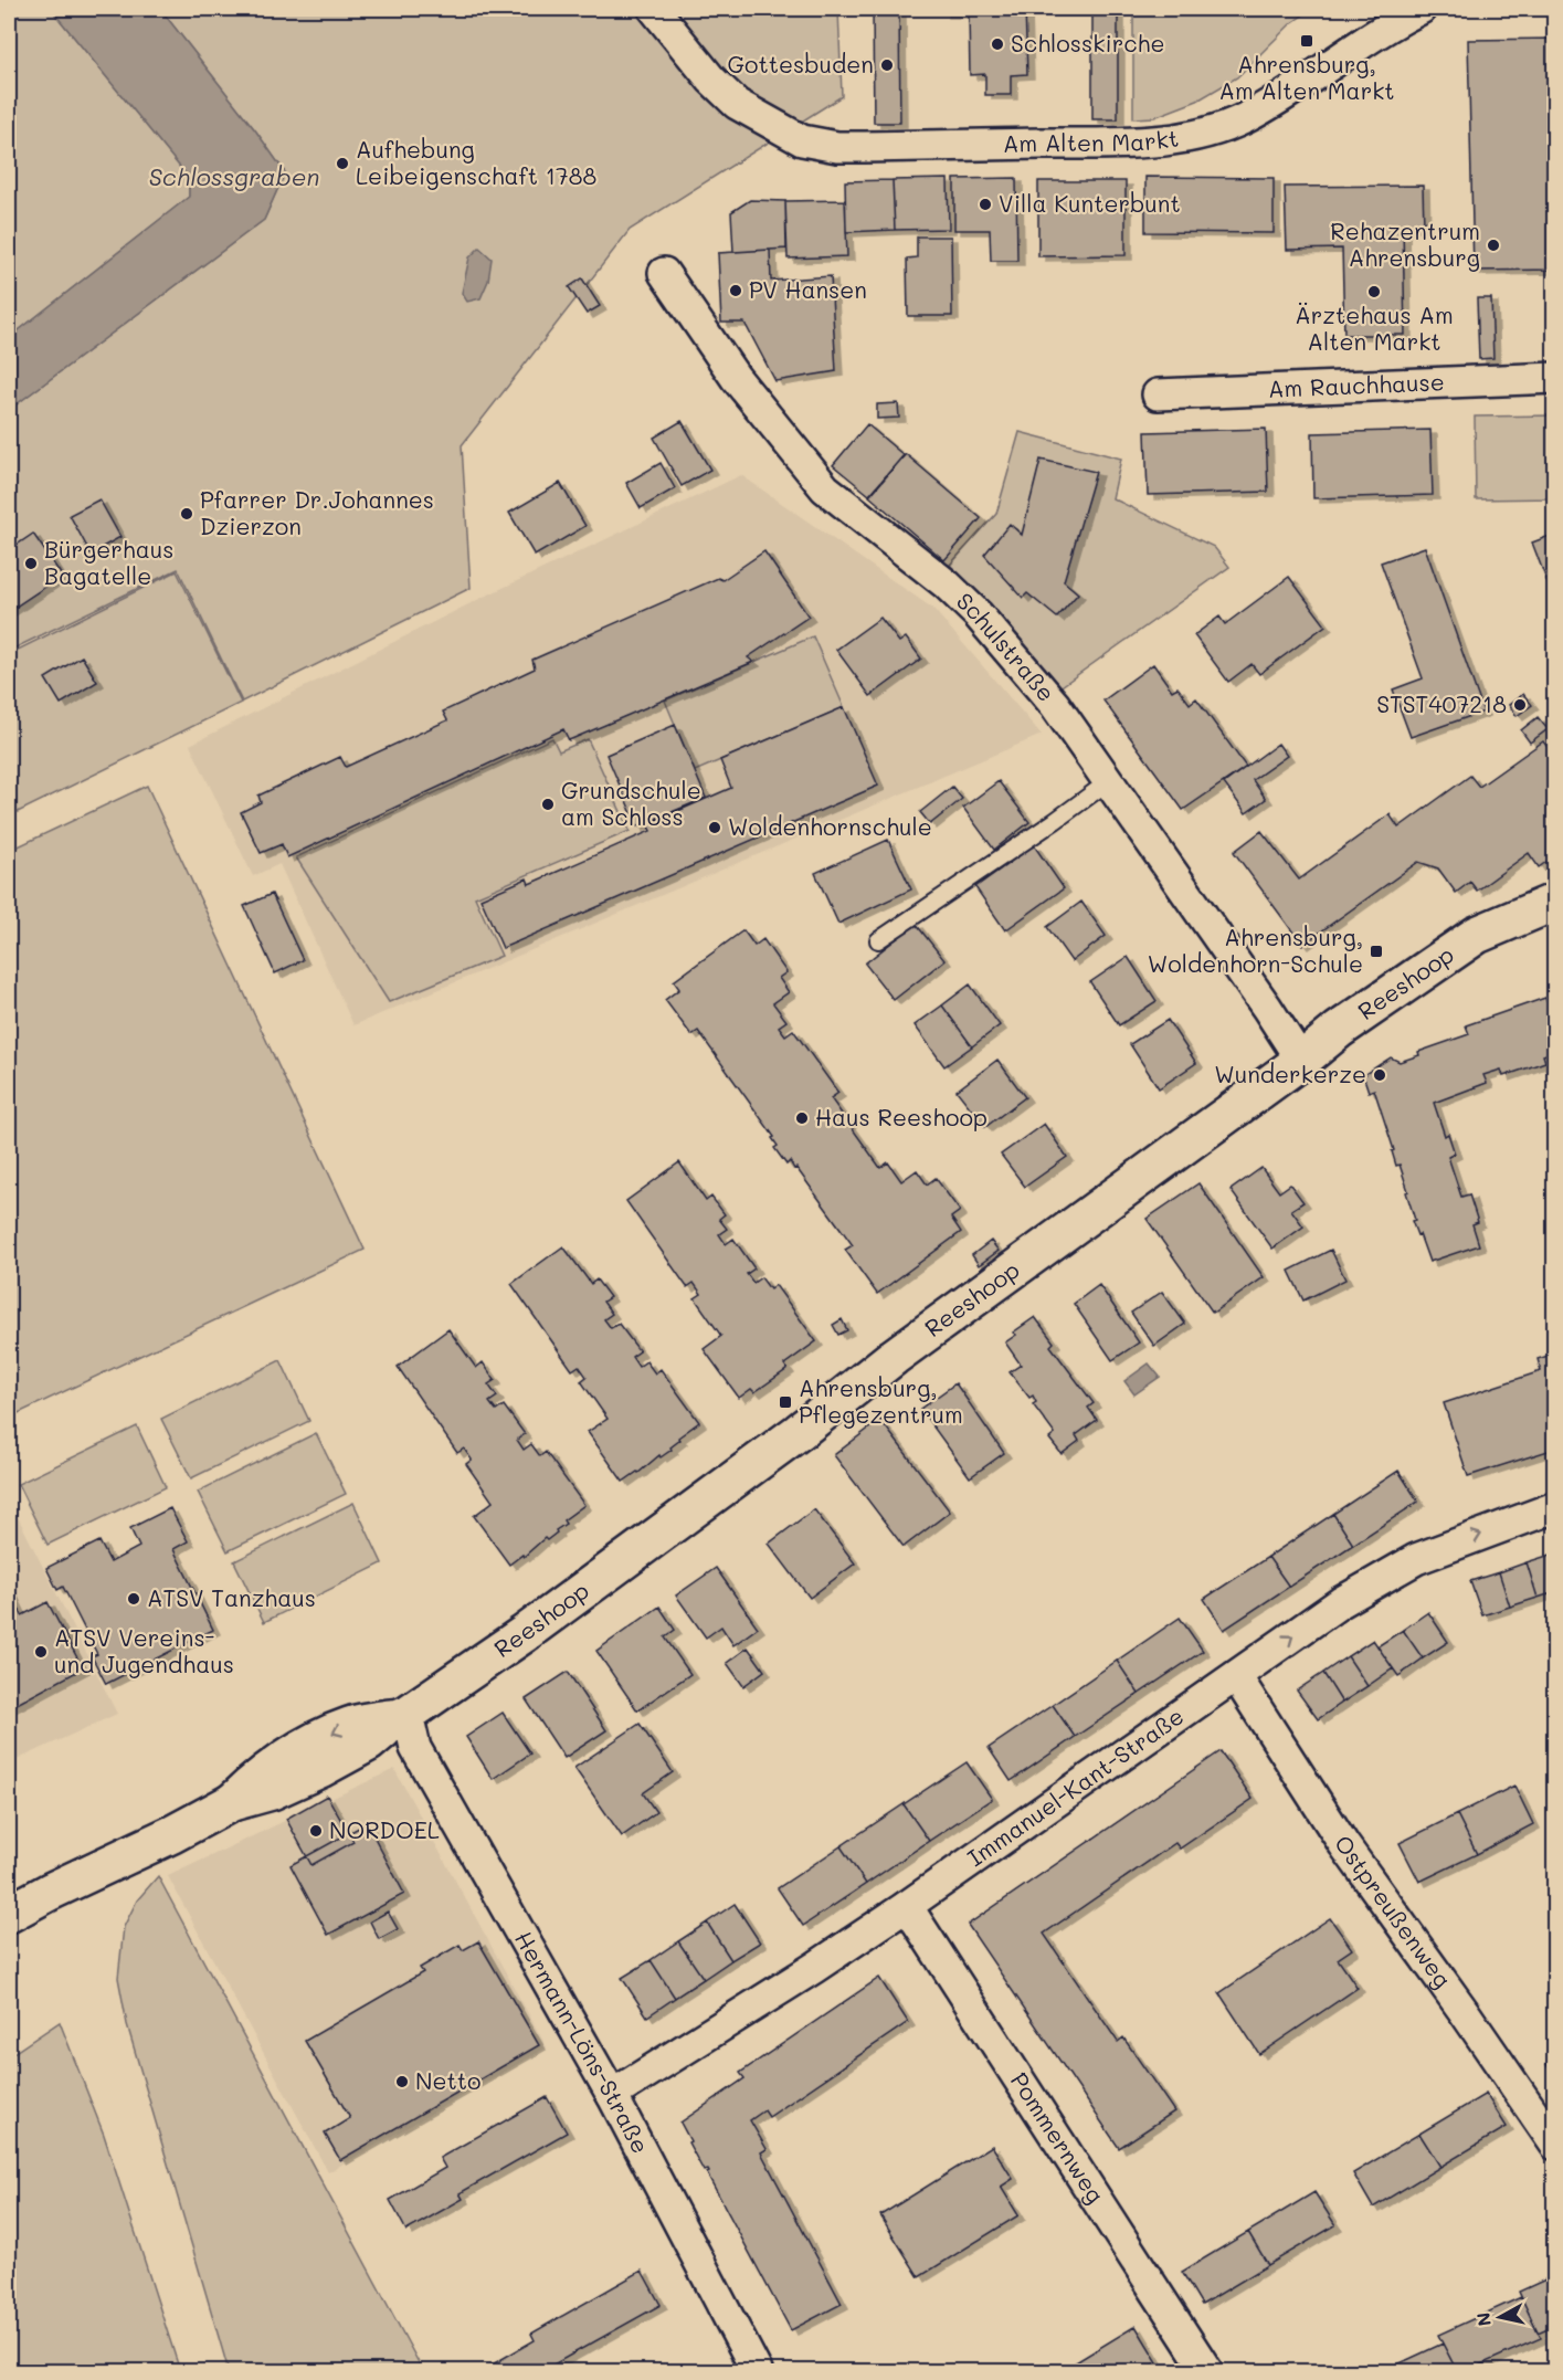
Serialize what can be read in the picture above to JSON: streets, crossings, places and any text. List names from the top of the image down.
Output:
{
  "streets": {
    "street": [
      "Am Alten Markt",
      "Am Rauchhause",
      "Schulstraße",
      "Reeshoop",
      "Immanuel-Kant-Straße",
      "Ostpreußenweg",
      "Hermann-Löns-Straße",
      "Pommernweg"
    ]
  },
  "crossings": [
    ["Schulstraße", "Reeshoop"],
    ["Reeshoop", "Hermann-Löns-Straße"],
    ["Immanuel-Kant-Straße", "Ostpreußenweg"],
    ["Immanuel-Kant-Straße", "Hermann-Löns-Straße"],
    ["Immanuel-Kant-Straße", "Pommernweg"]
  ],
  "water": ["Schlossgraben"],
  "places": {
    "transit": ["Ahrensburg, Am Alten Markt", "Ahrensburg, Woldenhorn-Schule", "Ahrensburg, Pflegezentrum"],
    "other": [
      "Schlosskirche",
      "Gottesbuden",
      "Aufhebung Leibeigenschaft 1788",
      "Villa Kunterbunt",
      "Rehazentrum Ahrensburg",
      "PV Hansen",
      "Ärztehaus Am Alten Markt",
      "Pfarrer Dr.Johannes Dzierzon",
      "Bürgerhaus Bagatelle",
      "STST407218",
      "Grundschule am Schloss",
      "Woldenhornschule",
      "Wunderkerze",
      "Haus Reeshoop",
      "ATSV Tanzhaus",
      "ATSV Vereins- und Jugendhaus",
      "NORDOEL",
      "Netto"
    ]
  },
  "north": "left"
}
